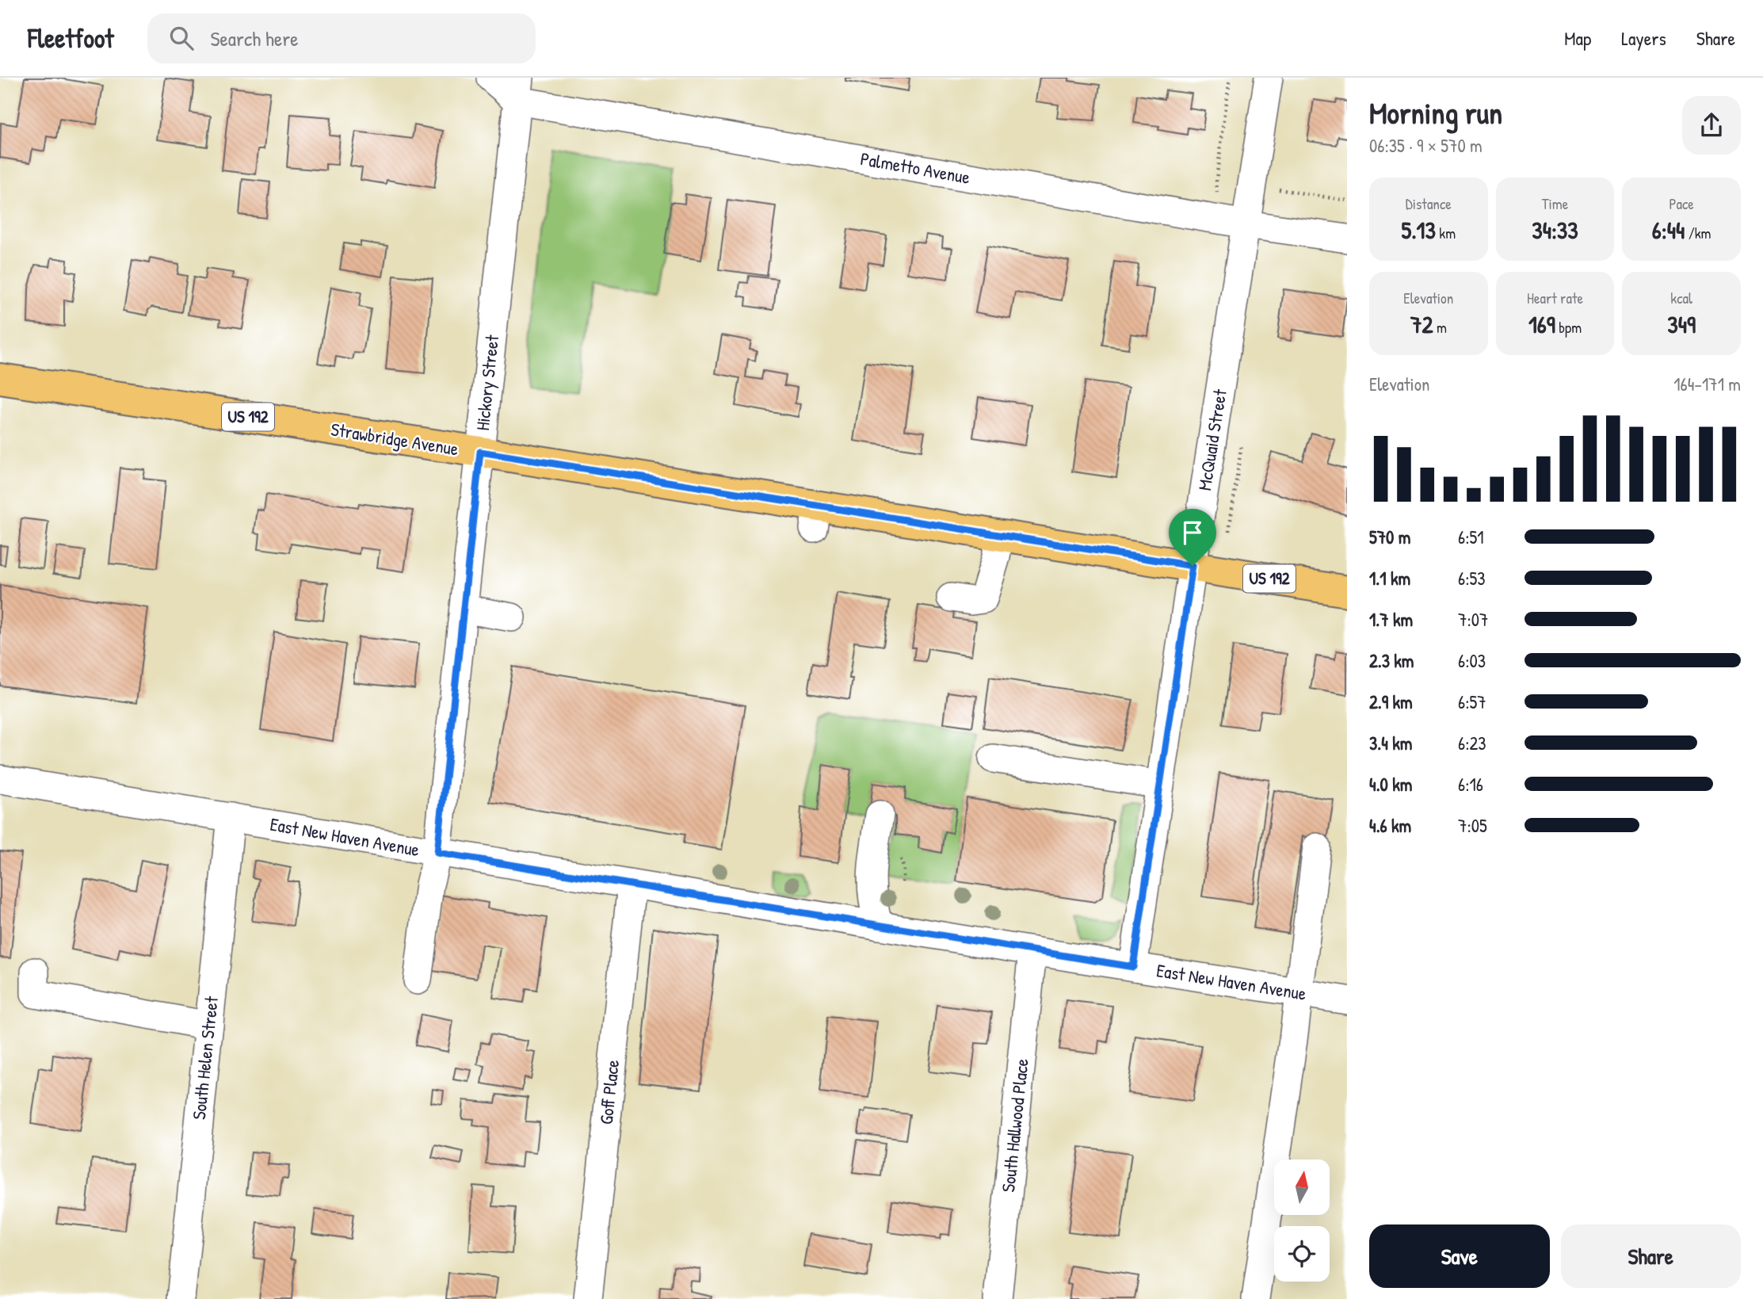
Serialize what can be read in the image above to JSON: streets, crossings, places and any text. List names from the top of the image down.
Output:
{
  "streets": {
    "main road": ["US 192", "Strawbridge Avenue"],
    "street": [
      "Palmetto Avenue",
      "Hickory Street",
      "McQuaid Street",
      "East New Haven Avenue",
      "South Helen Street",
      "Goff Place",
      "South Hallwood Place"
    ]
  },
  "crossings": [
    ["Palmetto Avenue", "Hickory Street"],
    ["Palmetto Avenue", "McQuaid Street"],
    ["Hickory Street", "Strawbridge Avenue"],
    ["Hickory Street", "East New Haven Avenue"],
    ["Strawbridge Avenue", "McQuaid Street"],
    ["McQuaid Street", "East New Haven Avenue"],
    ["East New Haven Avenue", "South Helen Street"],
    ["East New Haven Avenue", "Goff Place"],
    ["East New Haven Avenue", "South Hallwood Place"]
  ],
  "north": "top",
  "page": {
    "header": "Fleetfoot",
    "search": "Search here",
    "nav": ["Map", "Layers", "Share"],
    "heading": ["Morning run", "06:35 · 9 × 570 m"],
    "stats": [
      ["Distance", "5.13 km"],
      ["Time", "34:33"],
      ["Pace", "6:44 /km"],
      ["Elevation", "72 m"],
      ["Heart rate", "169 bpm"],
      ["kcal", "349"]
    ],
    "chart": ["Elevation", "164–171 m"],
    "list": [
      {
        "name": "570 m",
        "note": "6:51"
      },
      {
        "name": "1.1 km",
        "note": "6:53"
      },
      {
        "name": "1.7 km",
        "note": "7:07"
      },
      {
        "name": "2.3 km",
        "note": "6:03"
      },
      {
        "name": "2.9 km",
        "note": "6:57"
      },
      {
        "name": "3.4 km",
        "note": "6:23"
      },
      {
        "name": "4.0 km",
        "note": "6:16"
      },
      {
        "name": "4.6 km",
        "note": "7:05"
      }
    ],
    "buttons": ["Save", "Share"]
  }
}
